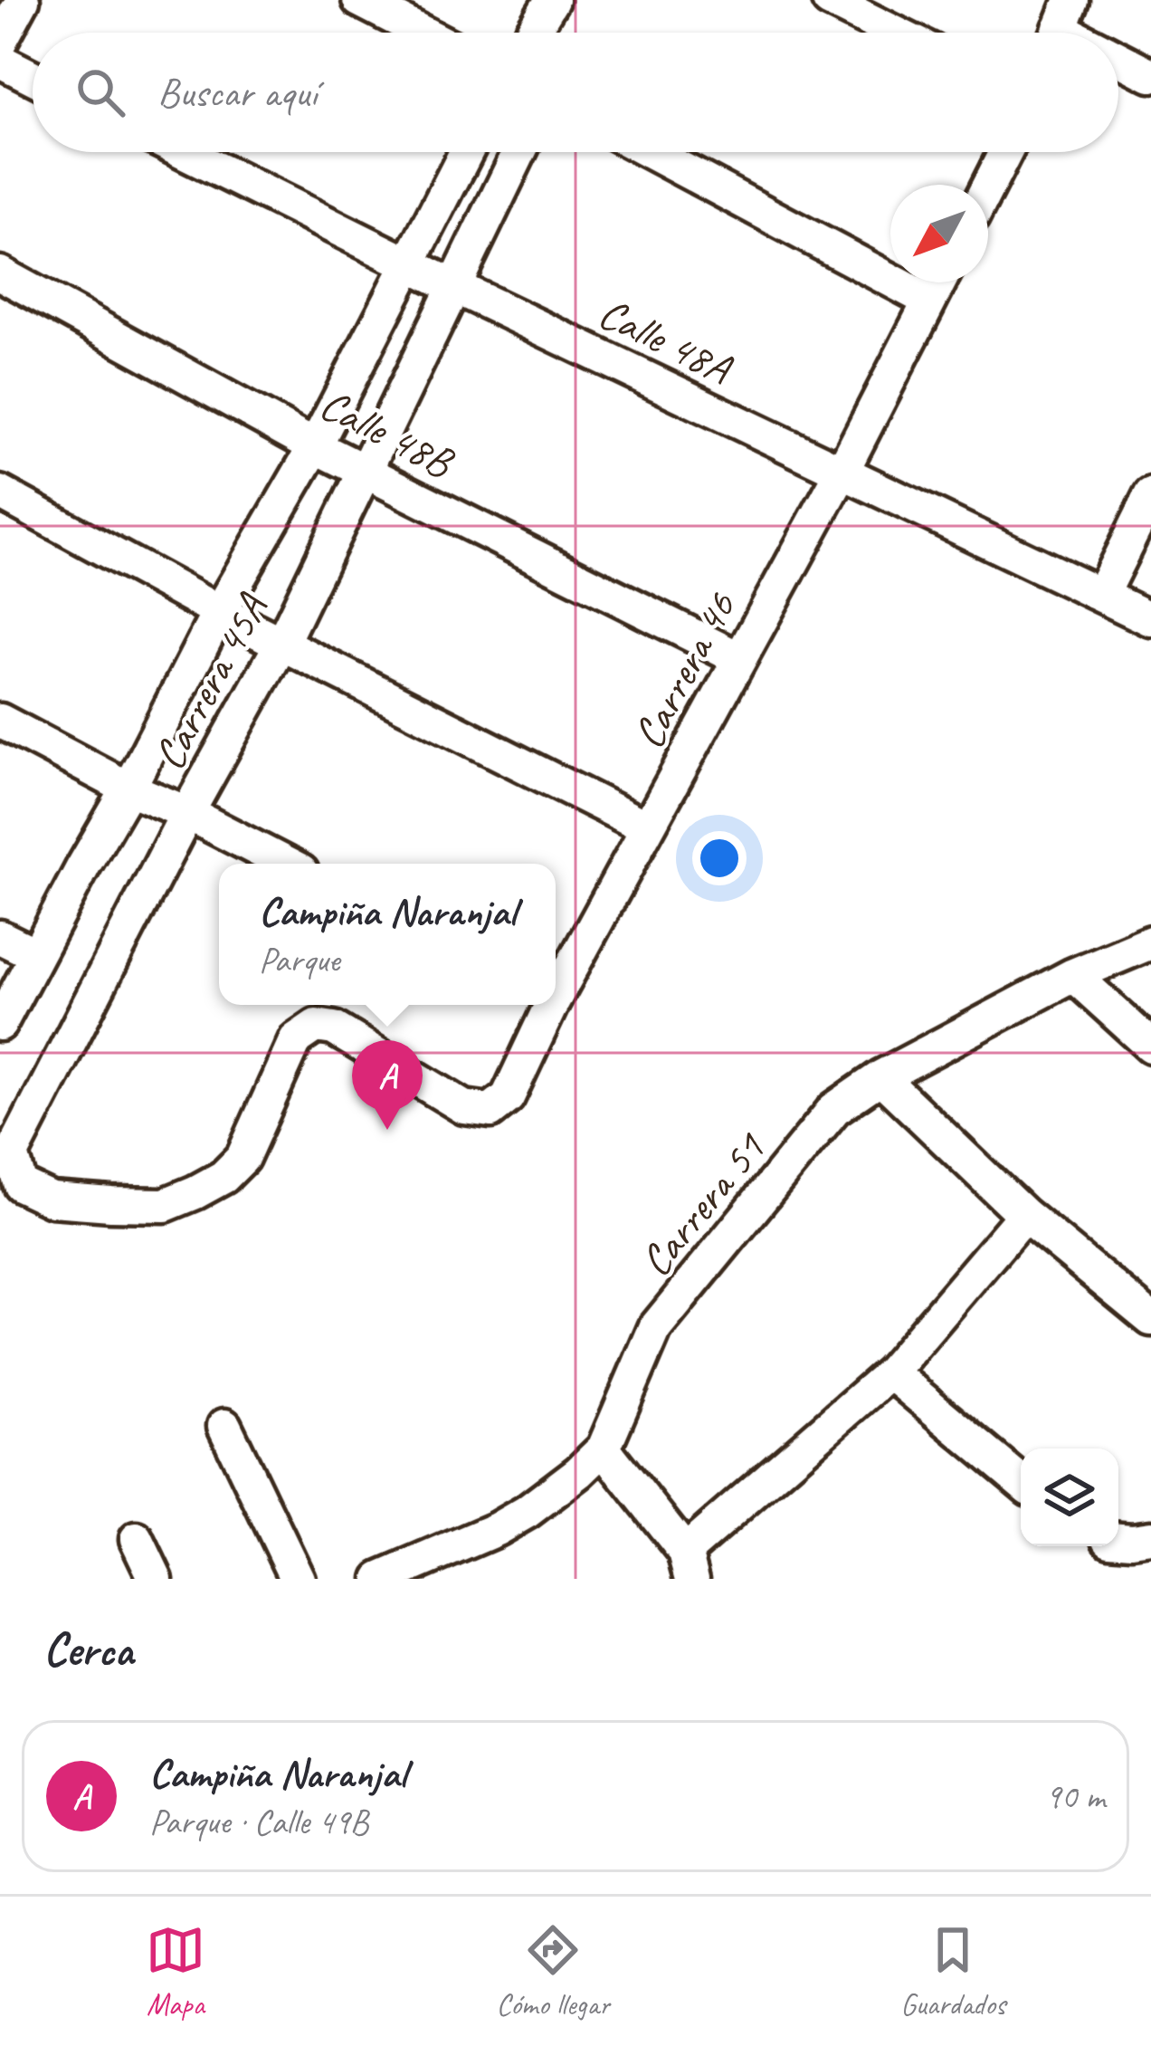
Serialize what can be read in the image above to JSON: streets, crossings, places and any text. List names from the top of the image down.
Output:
{
  "streets": {
    "street": [
      "Calle 48A",
      "Calle 48B",
      "Carrera 46",
      "Carrera 45A",
      "Carrera 51"
    ]
  },
  "crossings": [
    ["Calle 48A", "Carrera 46"],
    ["Calle 48A", "Carrera 45A"],
    ["Calle 48B", "Carrera 46"],
    ["Calle 48B", "Carrera 45A"],
    ["Carrera 46", "Carrera 45A"]
  ],
  "north": "bottom left",
  "page": {
    "search": "Buscar aquí",
    "popup": ["Campiña Naranjal", "Parque"],
    "pins": "A",
    "heading": "Cerca",
    "list": [
      {
        "mark": "A",
        "name": "Campiña Naranjal",
        "note": "Parque · Calle 49B",
        "value": "90 m"
      }
    ],
    "nav": ["Mapa", "Cómo llegar", "Guardados"]
  }
}
